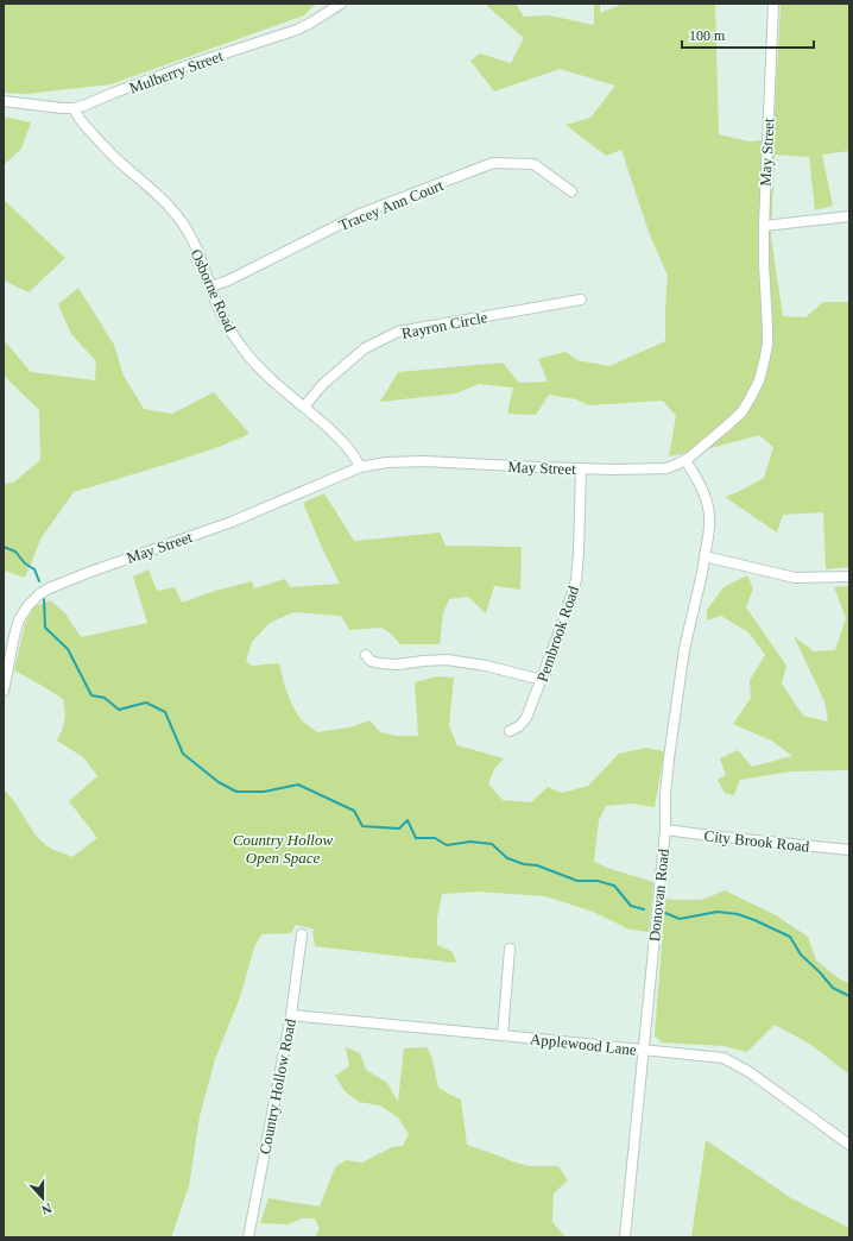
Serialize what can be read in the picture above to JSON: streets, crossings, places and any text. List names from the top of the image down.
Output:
{
  "streets": {
    "street": [
      "Mulberry Street",
      "May Street",
      "Tracey Ann Court",
      "Osborne Road",
      "Rayron Circle",
      "Pembrook Road",
      "City Brook Road",
      "Donovan Road",
      "Applewood Lane",
      "Country Hollow Road"
    ]
  },
  "crossings": [
    ["Mulberry Street", "Osborne Road"],
    ["May Street", "Osborne Road"],
    ["May Street", "Pembrook Road"],
    ["May Street", "Donovan Road"],
    ["Tracey Ann Court", "Osborne Road"],
    ["Osborne Road", "Rayron Circle"],
    ["City Brook Road", "Donovan Road"],
    ["Donovan Road", "Applewood Lane"],
    ["Applewood Lane", "Country Hollow Road"]
  ],
  "parks": ["Country Hollow Open Space"],
  "scale_bar": "100 m",
  "north": "bottom"
}
